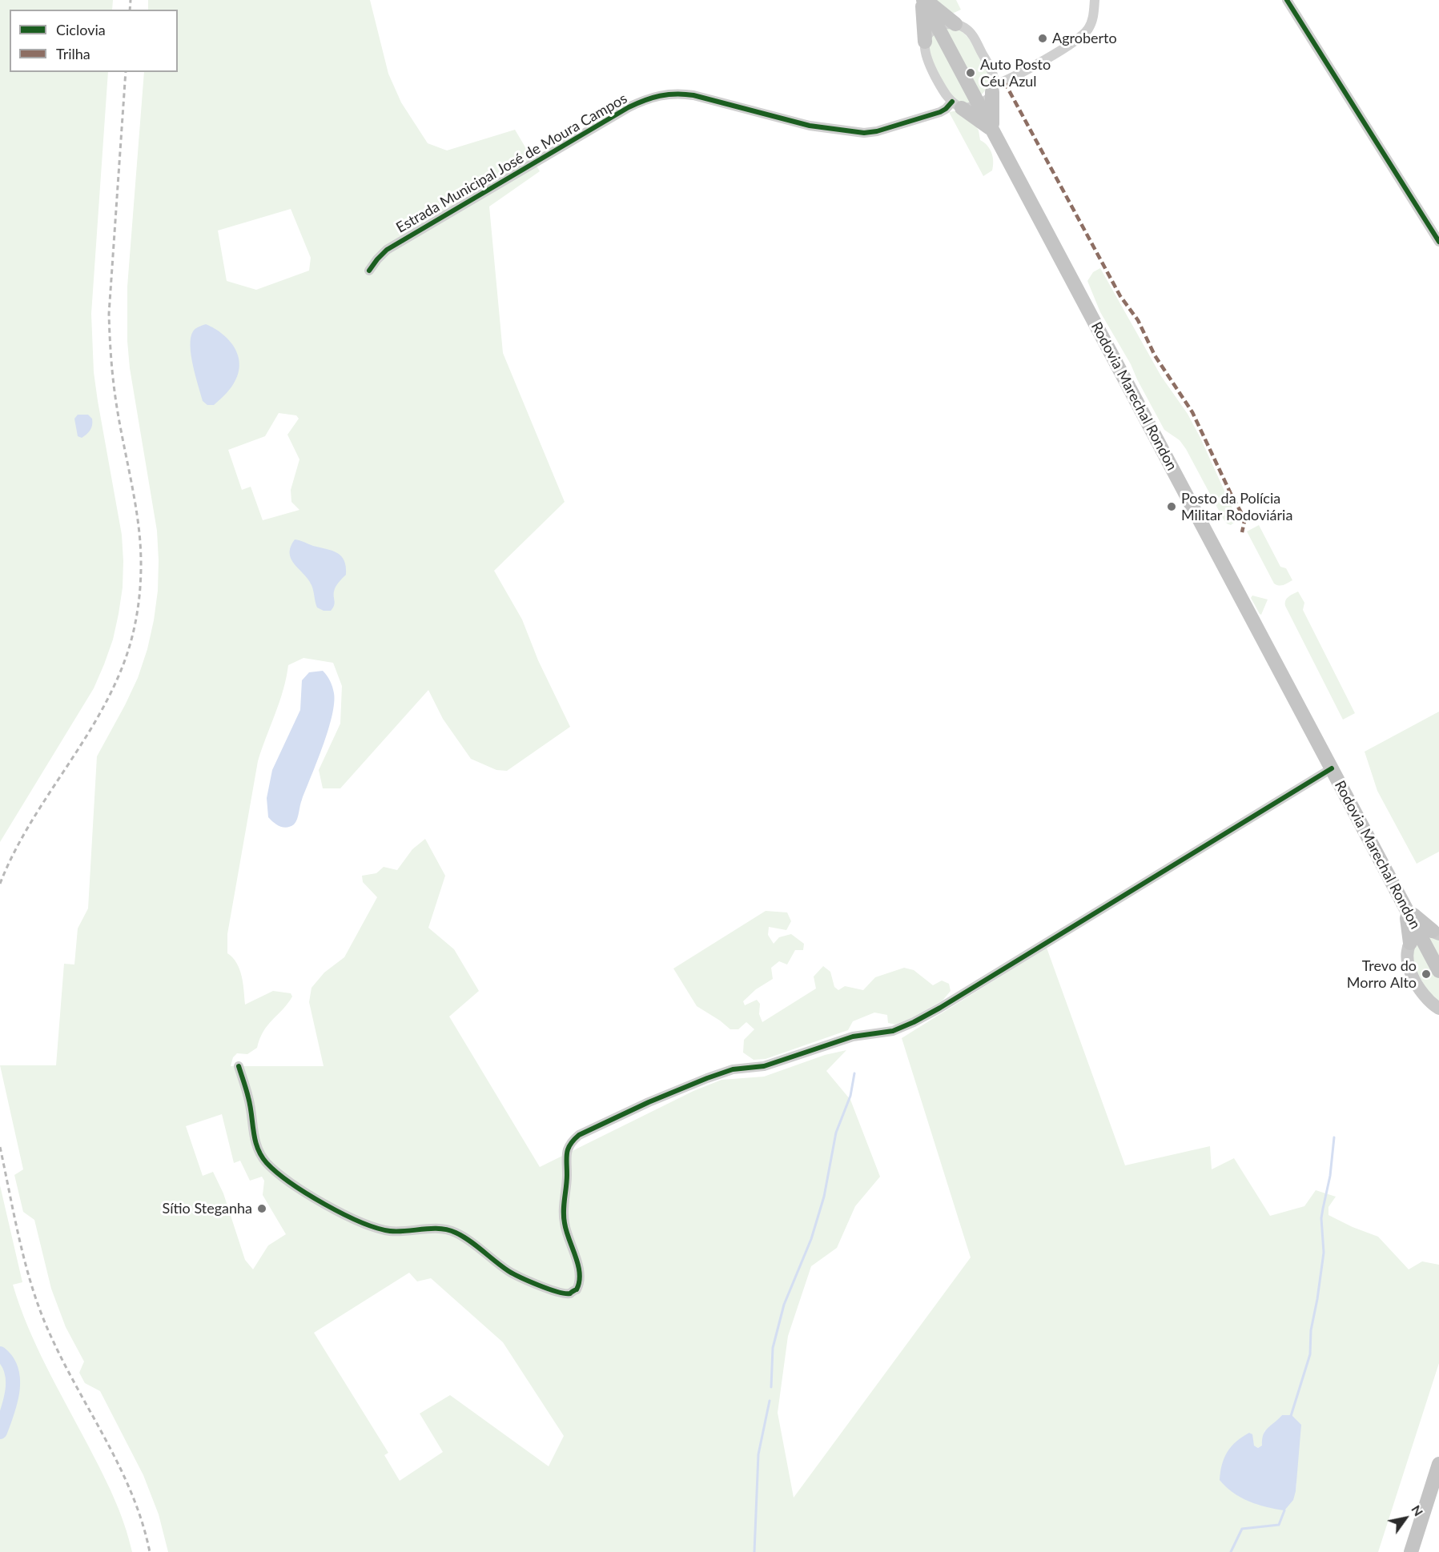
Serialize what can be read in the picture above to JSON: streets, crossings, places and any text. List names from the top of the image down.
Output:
{
  "streets": {
    "main road": ["Rodovia Marechal Rondon"],
    "street": ["Estrada Municipal José de Moura Campos"]
  },
  "places": [
    "Agroberto",
    "Auto Posto Céu Azul",
    "Posto da Polícia Militar Rodoviária",
    "Trevo do Morro Alto",
    "Sítio Steganha"
  ],
  "legend": ["Ciclovia", "Trilha"],
  "north": "top right"
}
